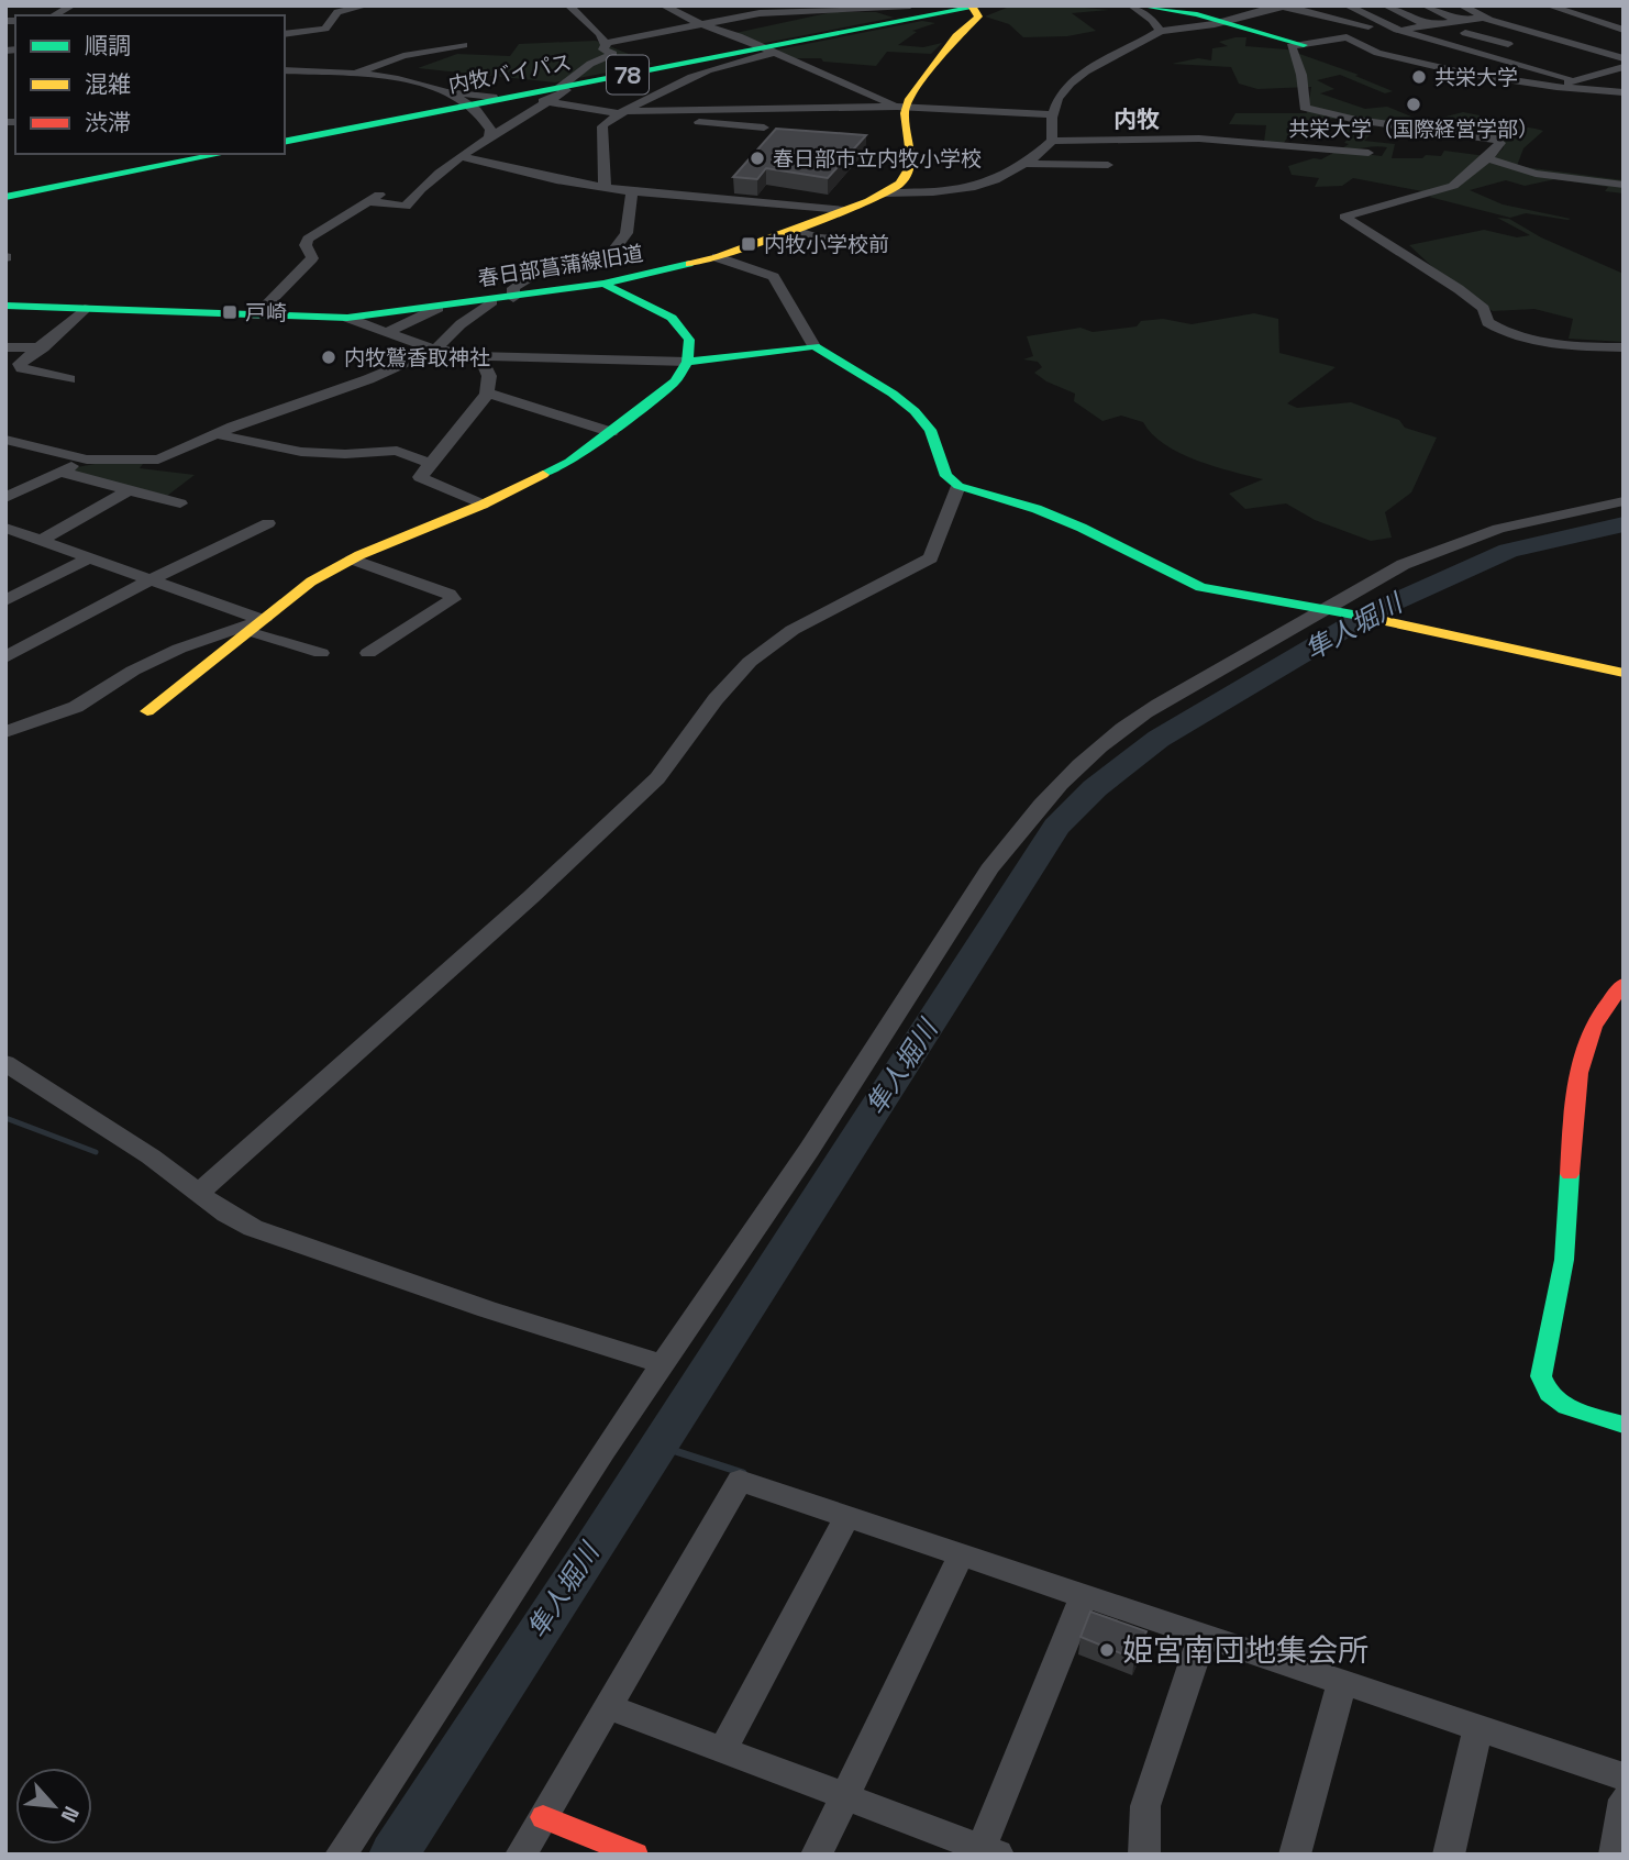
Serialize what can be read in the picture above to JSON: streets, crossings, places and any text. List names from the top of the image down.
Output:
{
  "streets": {
    "street": ["内牧バイパス", "78", "春日部菖蒲線旧道"]
  },
  "districts": ["内牧"],
  "water": ["隼人堀川"],
  "places": {
    "other": [
      "共栄大学",
      "共栄大学（国際経営学部）",
      "春日部市立内牧小学校",
      "内牧鷲香取神社",
      "姫宮南団地集会所"
    ],
    "transit": ["内牧小学校前", "戸崎"]
  },
  "legend": ["順調", "混雑", "渋滞"],
  "north": "bottom right"
}
